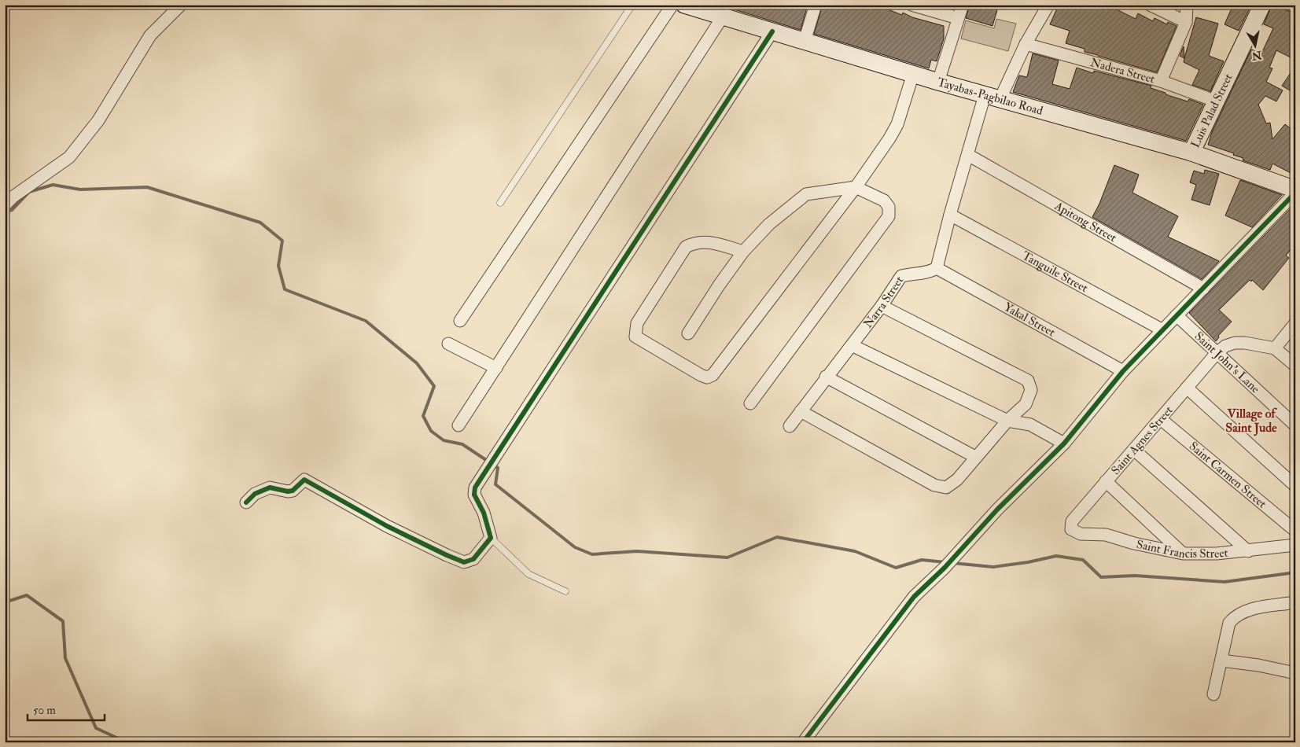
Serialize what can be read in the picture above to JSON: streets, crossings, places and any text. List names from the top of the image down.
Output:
{
  "streets": {
    "main road": ["Tayabas-Pagbilao Road", "Luis Palad Street"],
    "street": [
      "Nadera Street",
      "Apitong Street",
      "Tanguile Street",
      "Narra Street",
      "Yakal Street",
      "Saint John's Lane",
      "Saint Agnes Street",
      "Saint Carmen Street",
      "Saint Francis Street"
    ]
  },
  "crossings": [
    ["Nadera Street", "Luis Palad Street"],
    ["Tayabas-Pagbilao Road", "Luis Palad Street"],
    ["Narra Street", "Yakal Street"],
    ["Saint John's Lane", "Saint Agnes Street"],
    ["Saint Agnes Street", "Saint Carmen Street"],
    ["Saint Agnes Street", "Saint Francis Street"]
  ],
  "districts": ["Village of Saint Jude"],
  "scale_bar": "50 m",
  "north": "bottom"
}
